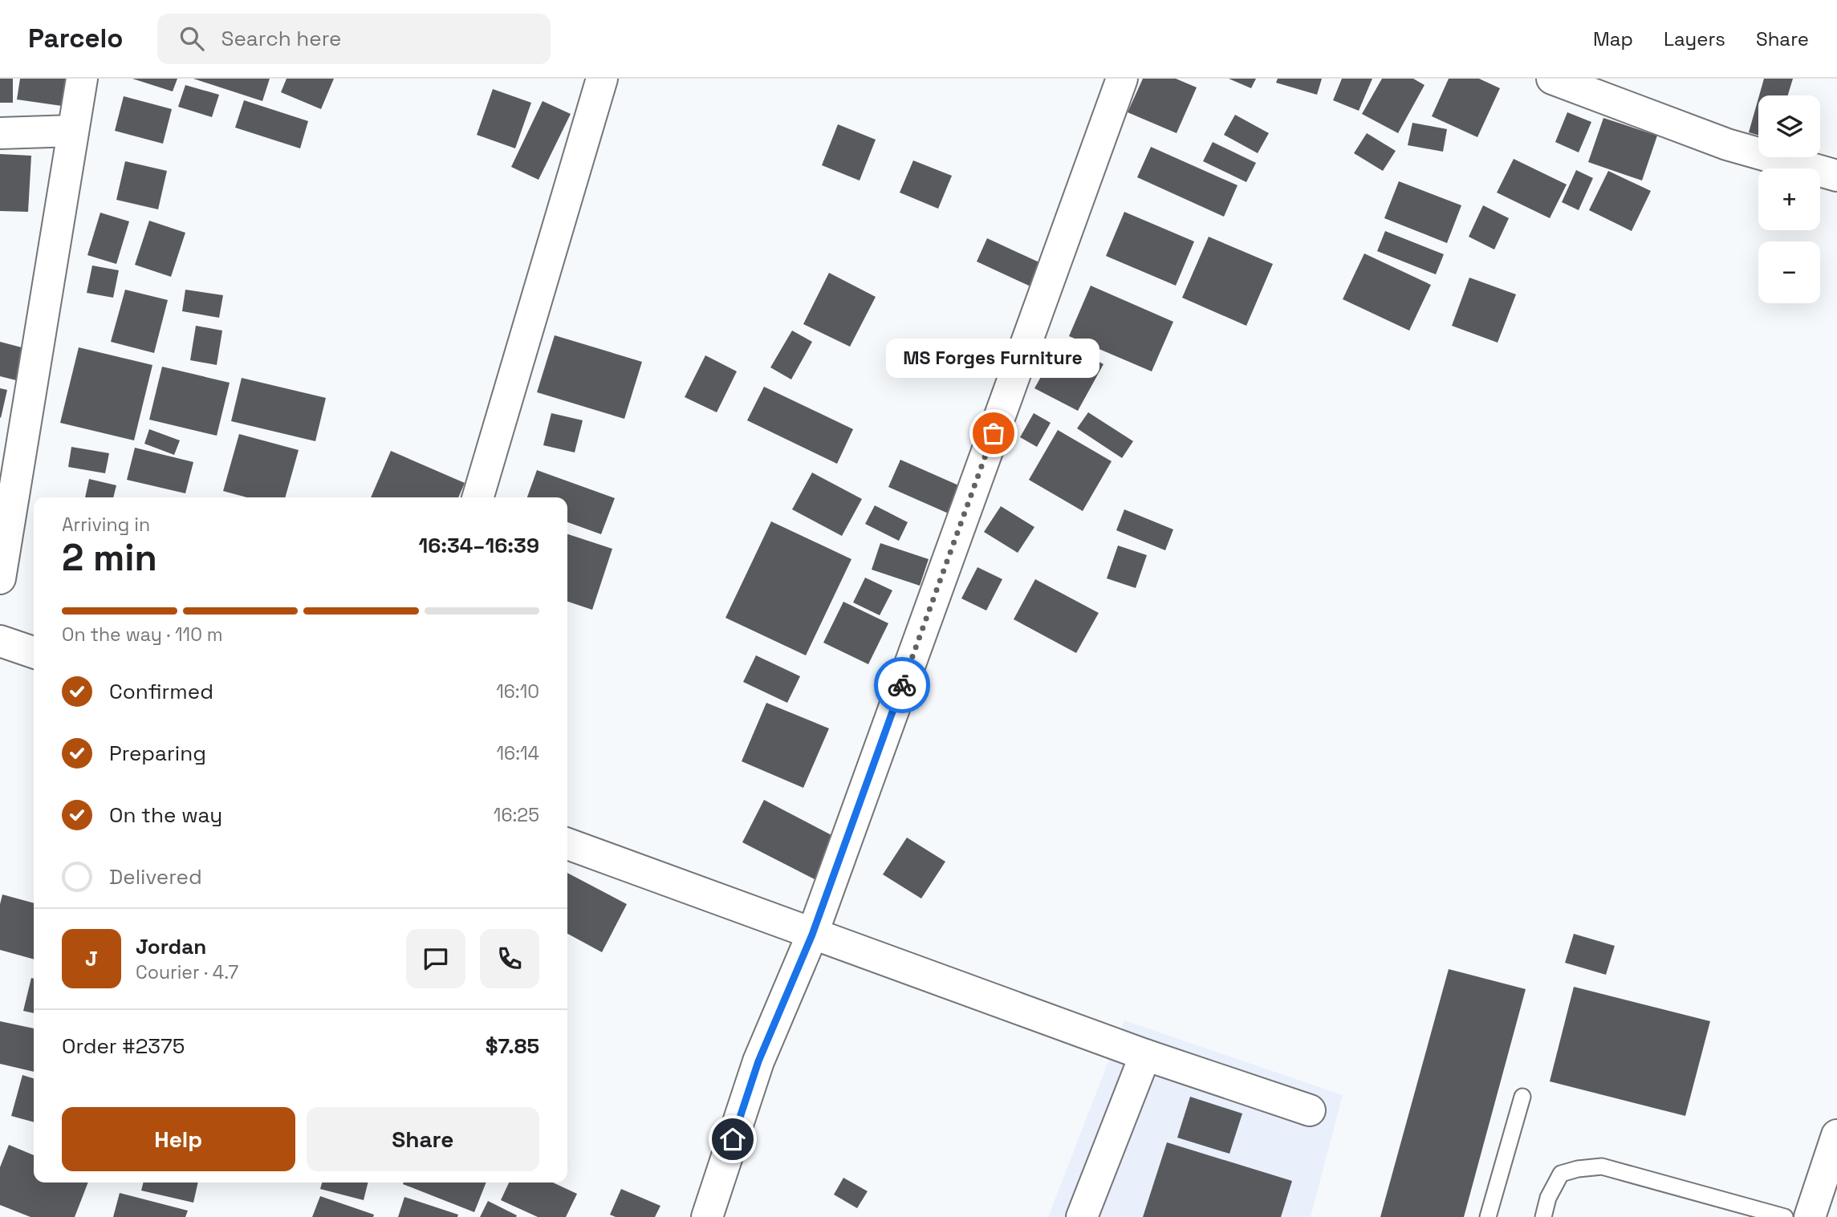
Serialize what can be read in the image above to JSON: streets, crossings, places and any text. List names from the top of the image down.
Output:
{
  "places": ["MS Forges Furniture"],
  "page": {
    "header": "Parcelo",
    "search": "Search here",
    "nav": ["Map", "Layers", "Share"],
    "map_buttons": ["+", "−"],
    "bubble": "MS Forges Furniture",
    "heading": ["2 min", "Arriving in", "16:34–16:39"],
    "panel": [
      "Jordan",
      "Courier · 4.7",
      "Order #2375",
      "$7.85"
    ],
    "bar": "On the way · 110 m",
    "list": [
      ["Confirmed", "16:10"],
      ["Preparing", "16:14"],
      ["On the way", "16:25"],
      "Delivered"
    ],
    "round": "J",
    "buttons": ["Help", "Share"]
  }
}
